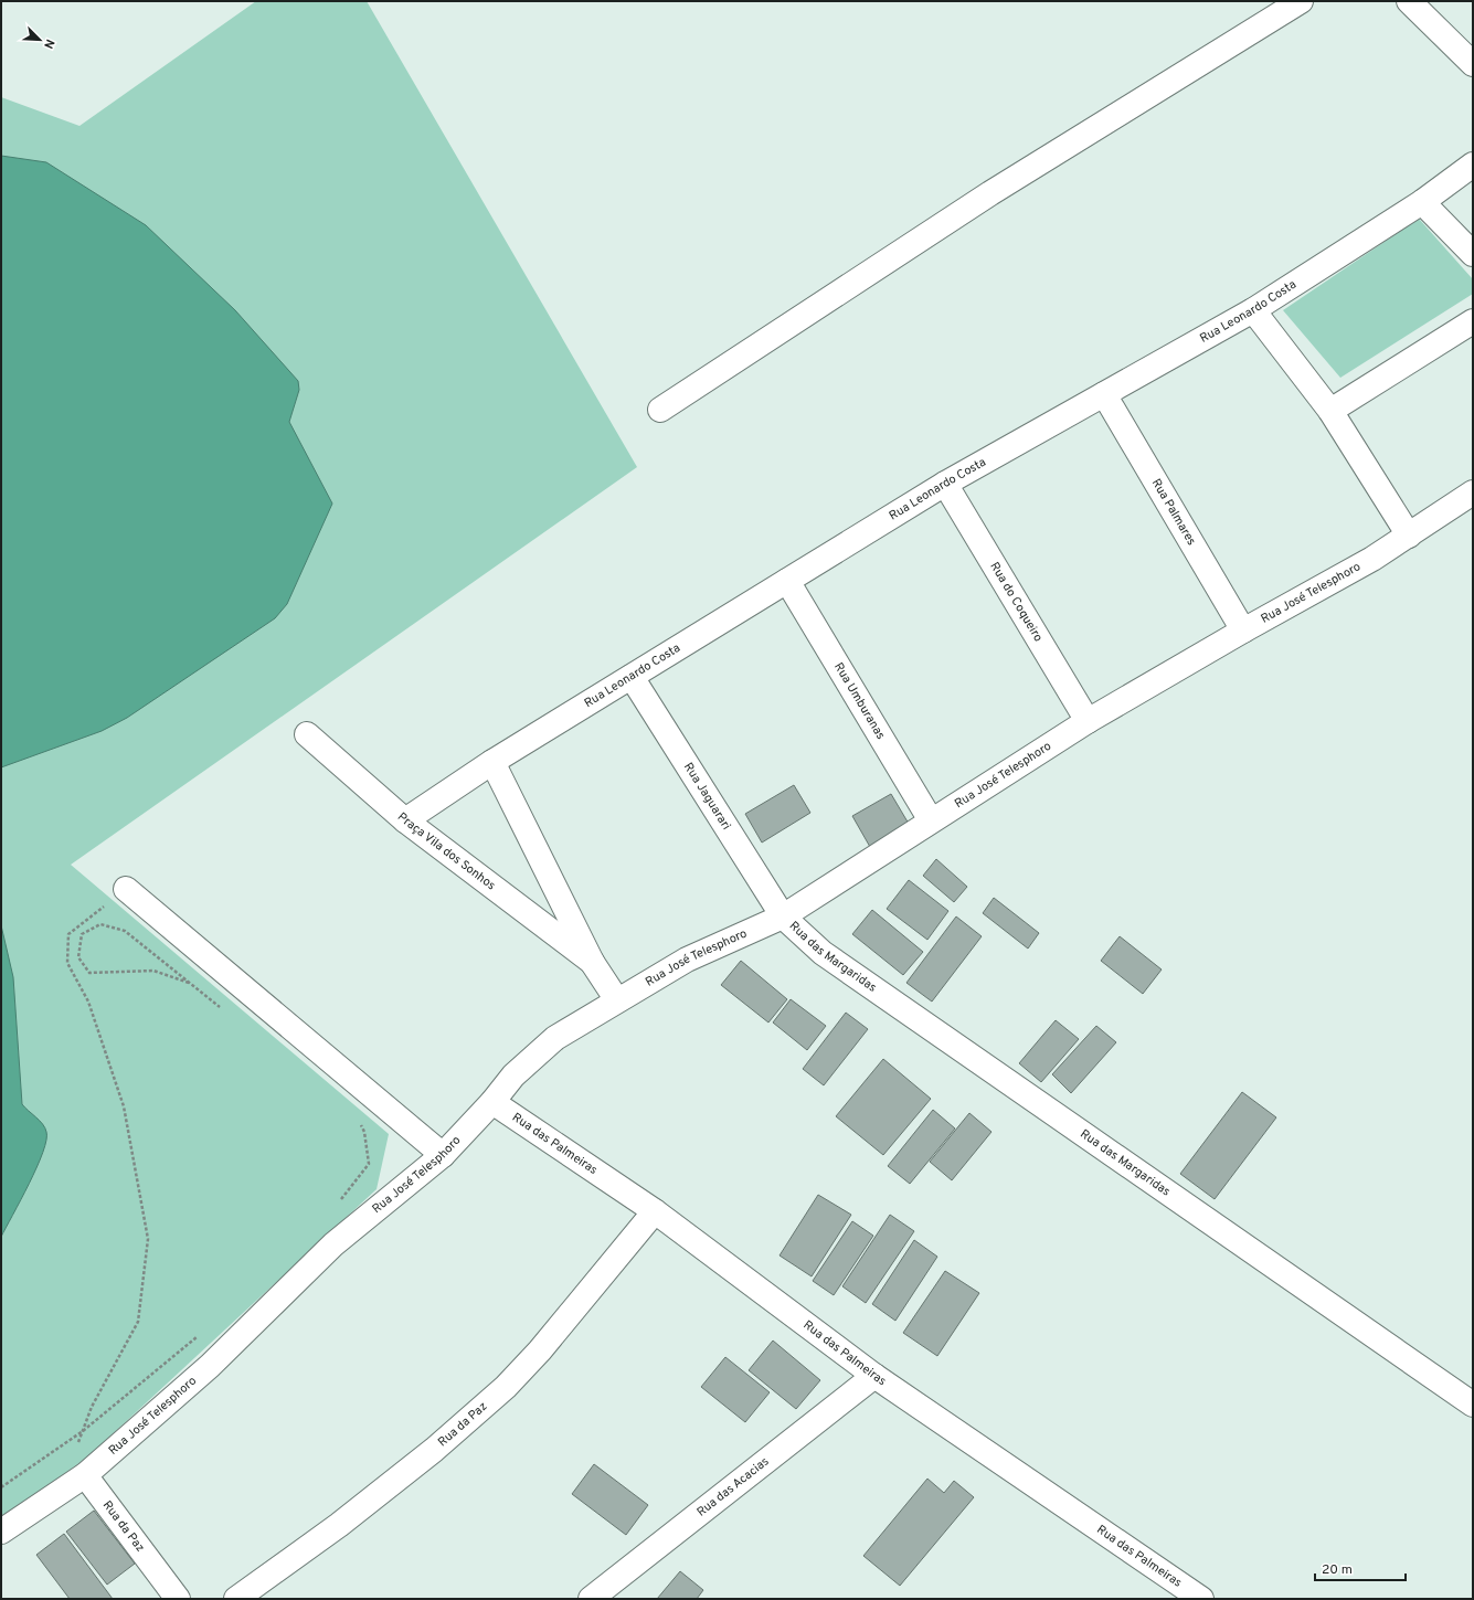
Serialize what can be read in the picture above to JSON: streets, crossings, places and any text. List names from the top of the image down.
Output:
{
  "streets": {
    "street": [
      "Rua Leonardo Costa",
      "Rua Palmares",
      "Rua José Telesphoro",
      "Rua do Coqueiro",
      "Rua Umburanas",
      "Rua Jaguarari",
      "Praça Vila dos Sonhos",
      "Rua das Margaridas",
      "Rua das Palmeiras",
      "Rua da Paz",
      "Rua das Acacias"
    ]
  },
  "crossings": [
    ["Rua Leonardo Costa", "Rua Palmares"],
    ["Rua Leonardo Costa", "Rua do Coqueiro"],
    ["Rua Leonardo Costa", "Rua Umburanas"],
    ["Rua Leonardo Costa", "Rua Jaguarari"],
    ["Rua Leonardo Costa", "Praça Vila dos Sonhos"],
    ["Rua Palmares", "Rua José Telesphoro"],
    ["Rua José Telesphoro", "Rua do Coqueiro"],
    ["Rua José Telesphoro", "Rua Umburanas"],
    ["Rua José Telesphoro", "Rua Jaguarari"],
    ["Rua José Telesphoro", "Praça Vila dos Sonhos"],
    ["Rua José Telesphoro", "Rua das Margaridas"],
    ["Rua José Telesphoro", "Rua das Palmeiras"],
    ["Rua José Telesphoro", "Rua da Paz"],
    ["Rua Jaguarari", "Rua das Margaridas"],
    ["Rua das Palmeiras", "Rua da Paz"],
    ["Rua das Palmeiras", "Rua das Acacias"]
  ],
  "scale_bar": "20 m",
  "north": "bottom right"
}
